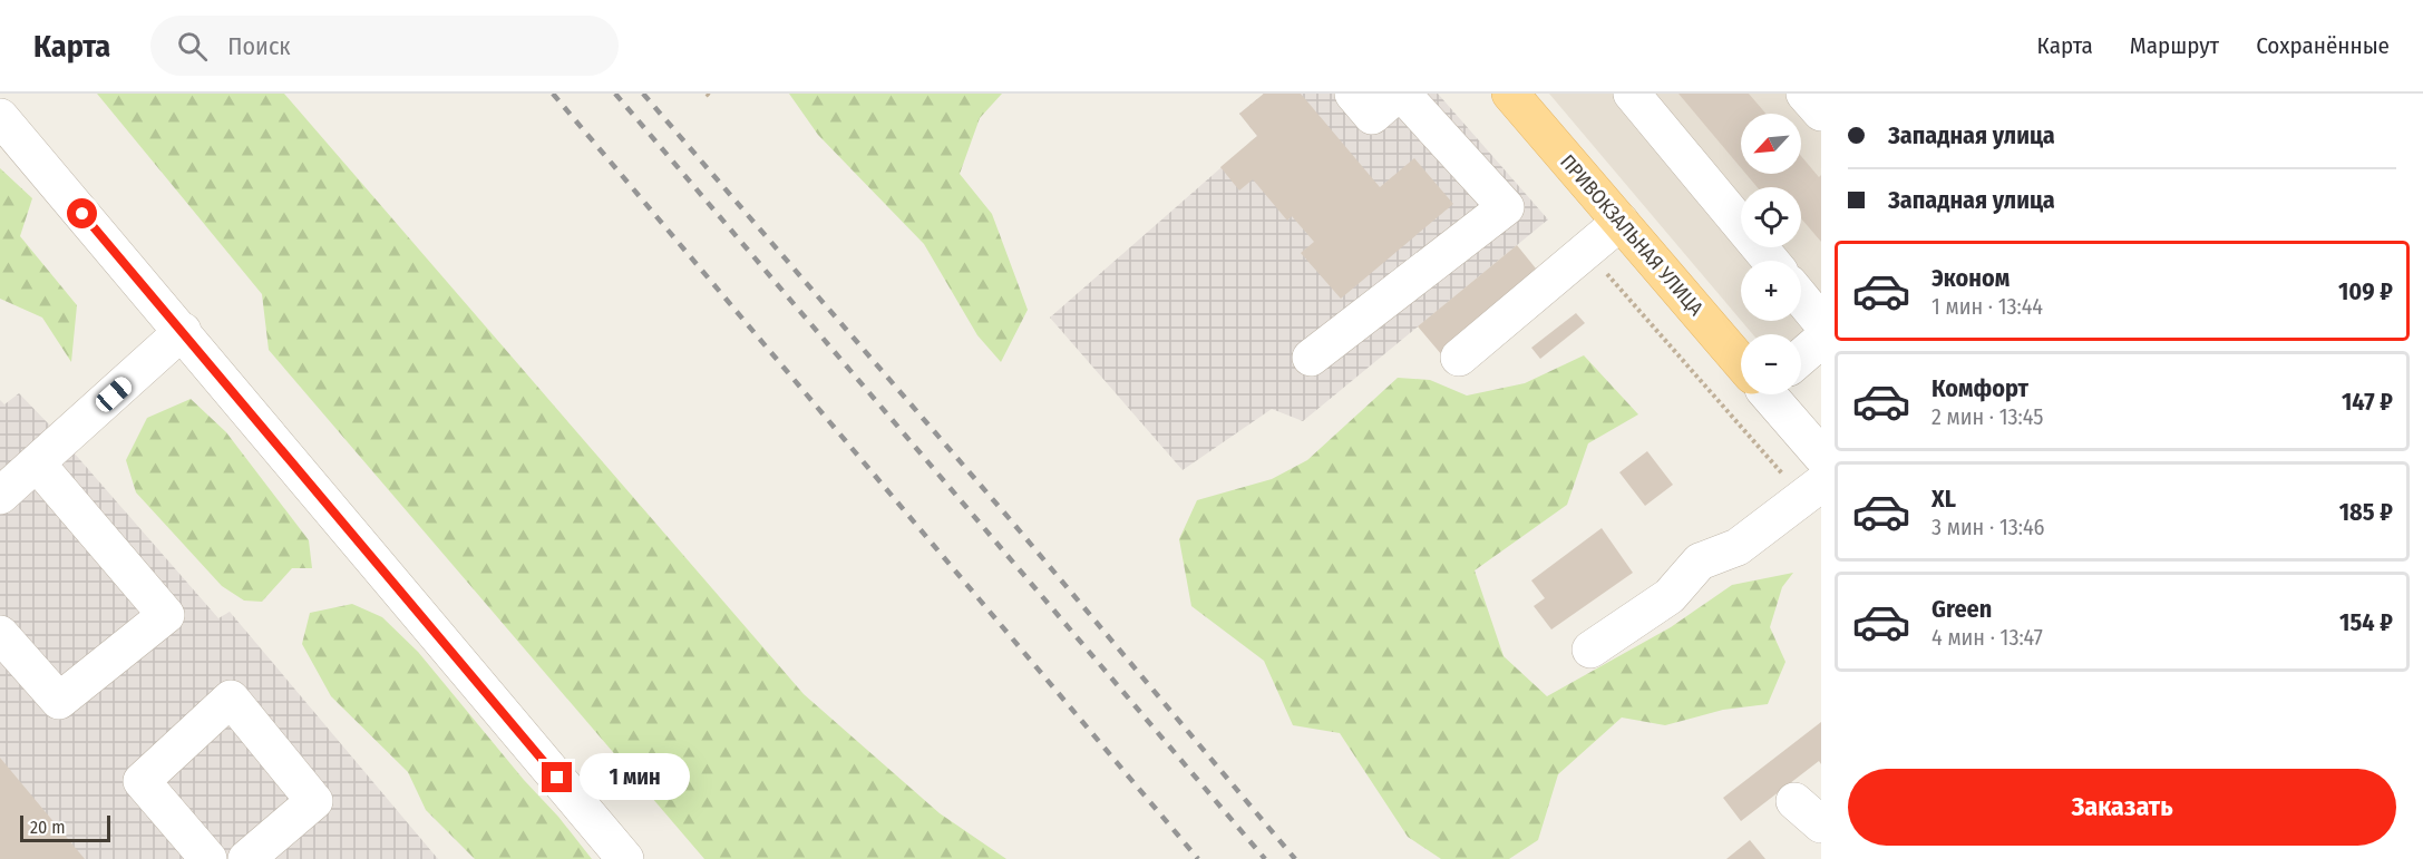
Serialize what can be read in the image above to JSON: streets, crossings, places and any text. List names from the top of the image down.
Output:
{
  "streets": {
    "main road": ["ПРИВОКЗАЛЬНАЯ УЛИЦА"]
  },
  "scale_bar": "20 m",
  "north": "bottom left",
  "page": {
    "header": "Карта",
    "search": "Поиск",
    "nav": ["Карта", "Маршрут", "Сохранённые"],
    "banner": ["Западная улица", "Западная улица"],
    "map_buttons": ["+", "−"],
    "list": [
      {
        "name": "Эконом",
        "note": "1 мин · 13:44",
        "value": "109 ₽"
      },
      {
        "name": "Комфорт",
        "note": "2 мин · 13:45",
        "value": "147 ₽"
      },
      {
        "name": "XL",
        "note": "3 мин · 13:46",
        "value": "185 ₽"
      },
      {
        "name": "Green",
        "note": "4 мин · 13:47",
        "value": "154 ₽"
      }
    ],
    "bubble": "1 мин",
    "buttons": "Заказать",
    "scale": "20 m"
  }
}
